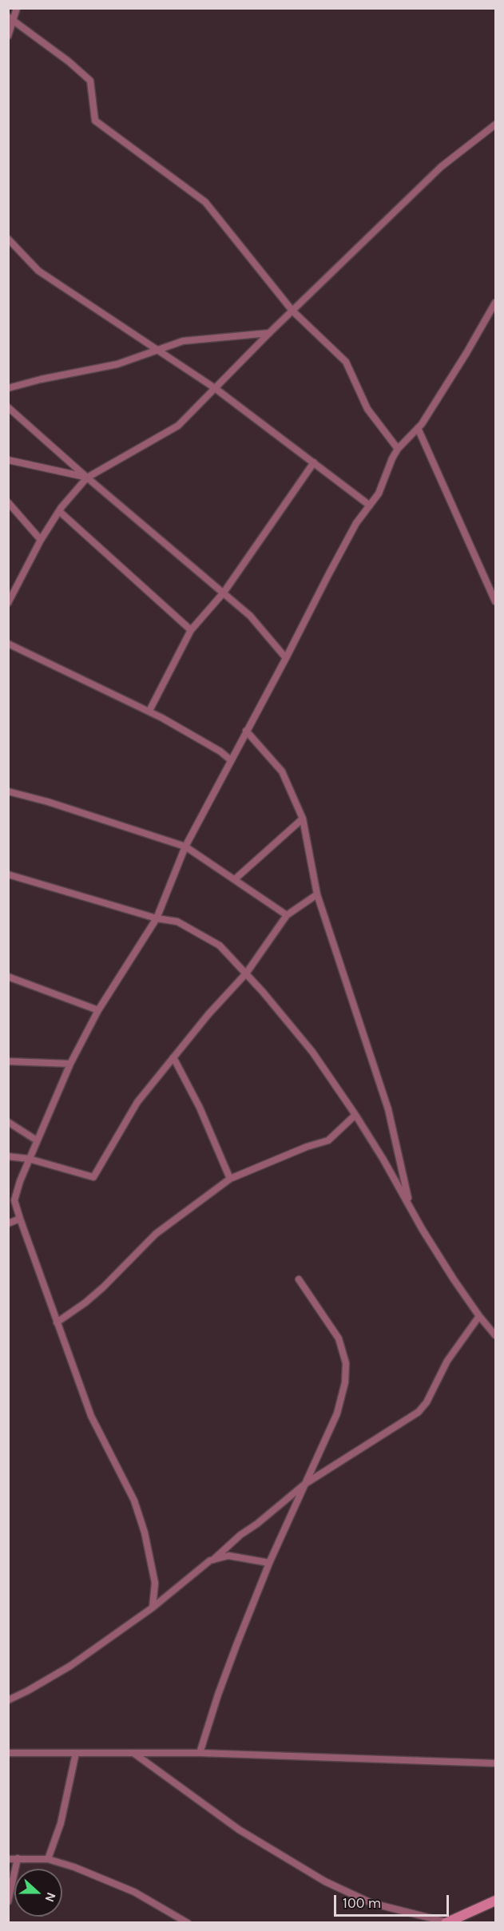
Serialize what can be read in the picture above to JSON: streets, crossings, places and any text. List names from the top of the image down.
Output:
{
  "scale_bar": "100 m",
  "north": "right"
}
